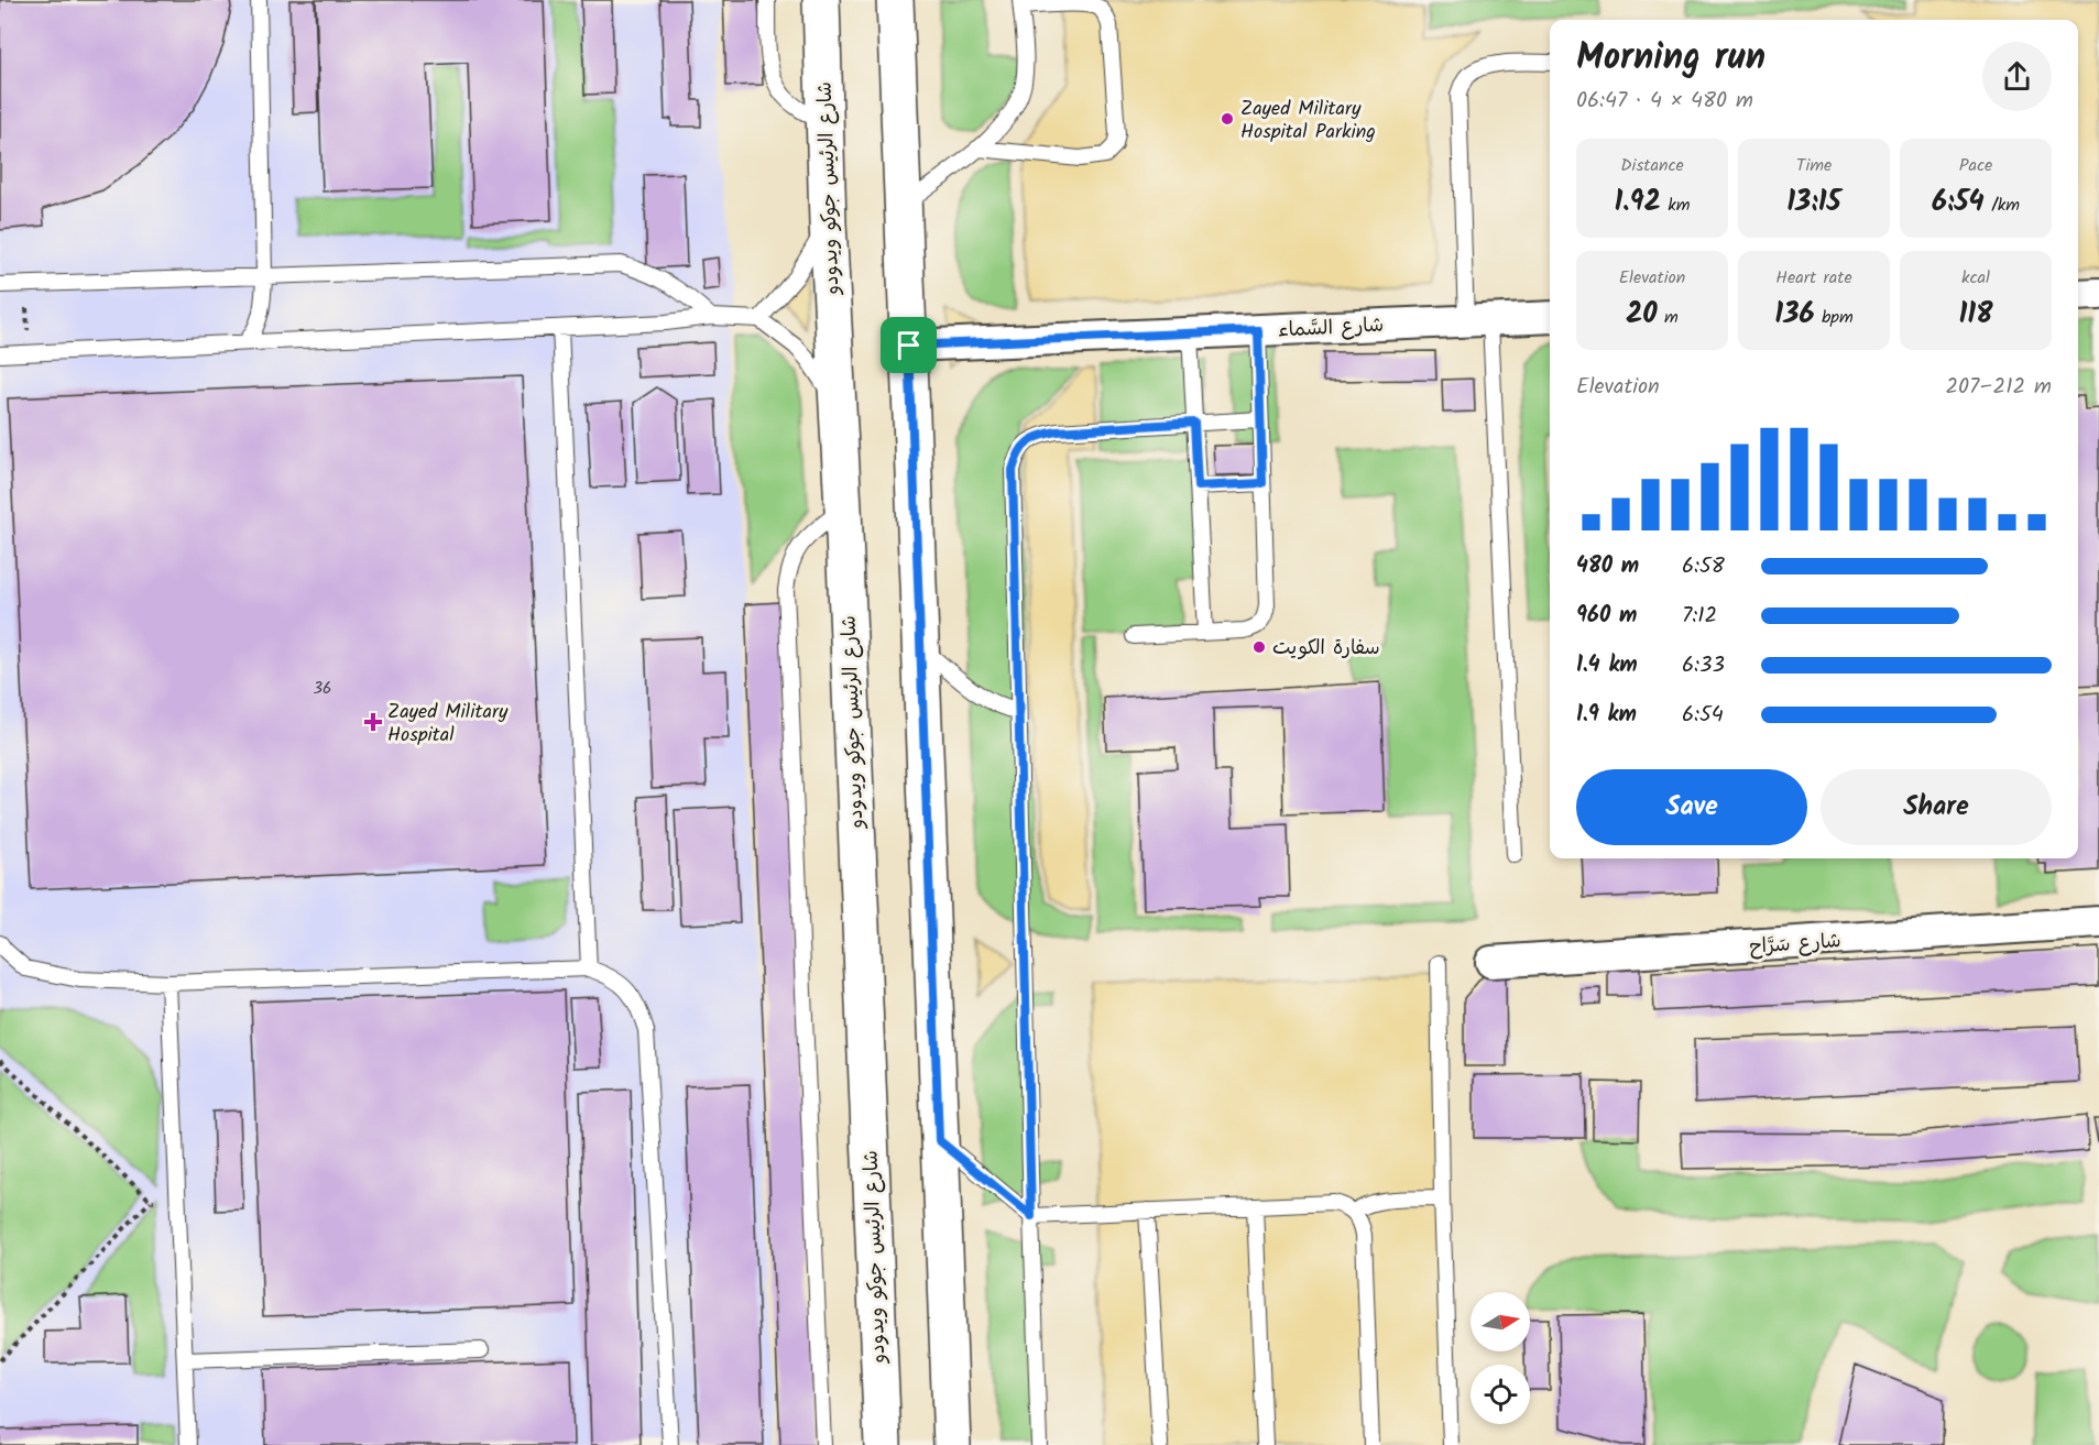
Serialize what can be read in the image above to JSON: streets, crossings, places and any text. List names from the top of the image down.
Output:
{
  "streets": {
    "street": ["شارع الرئيس جوكو ويدودو", "شارع السَّماء", "شارع سَرَّاح"]
  },
  "places": {
    "other": ["Zayed Military Hospital Parking", "سفارة الكويت"],
    "health": ["Zayed Military Hospital"]
  },
  "house_numbers": ["36"],
  "north": "right",
  "page": {
    "heading": ["Morning run", "06:47 · 4 × 480 m"],
    "stats": [
      ["Distance", "1.92 km"],
      ["Time", "13:15"],
      ["Pace", "6:54 /km"],
      ["Elevation", "20 m"],
      ["Heart rate", "136 bpm"],
      ["kcal", "118"]
    ],
    "chart": ["Elevation", "207–212 m"],
    "list": [
      {
        "name": "480 m",
        "note": "6:58"
      },
      {
        "name": "960 m",
        "note": "7:12"
      },
      {
        "name": "1.4 km",
        "note": "6:33"
      },
      {
        "name": "1.9 km",
        "note": "6:54"
      }
    ],
    "buttons": ["Save", "Share"]
  }
}
